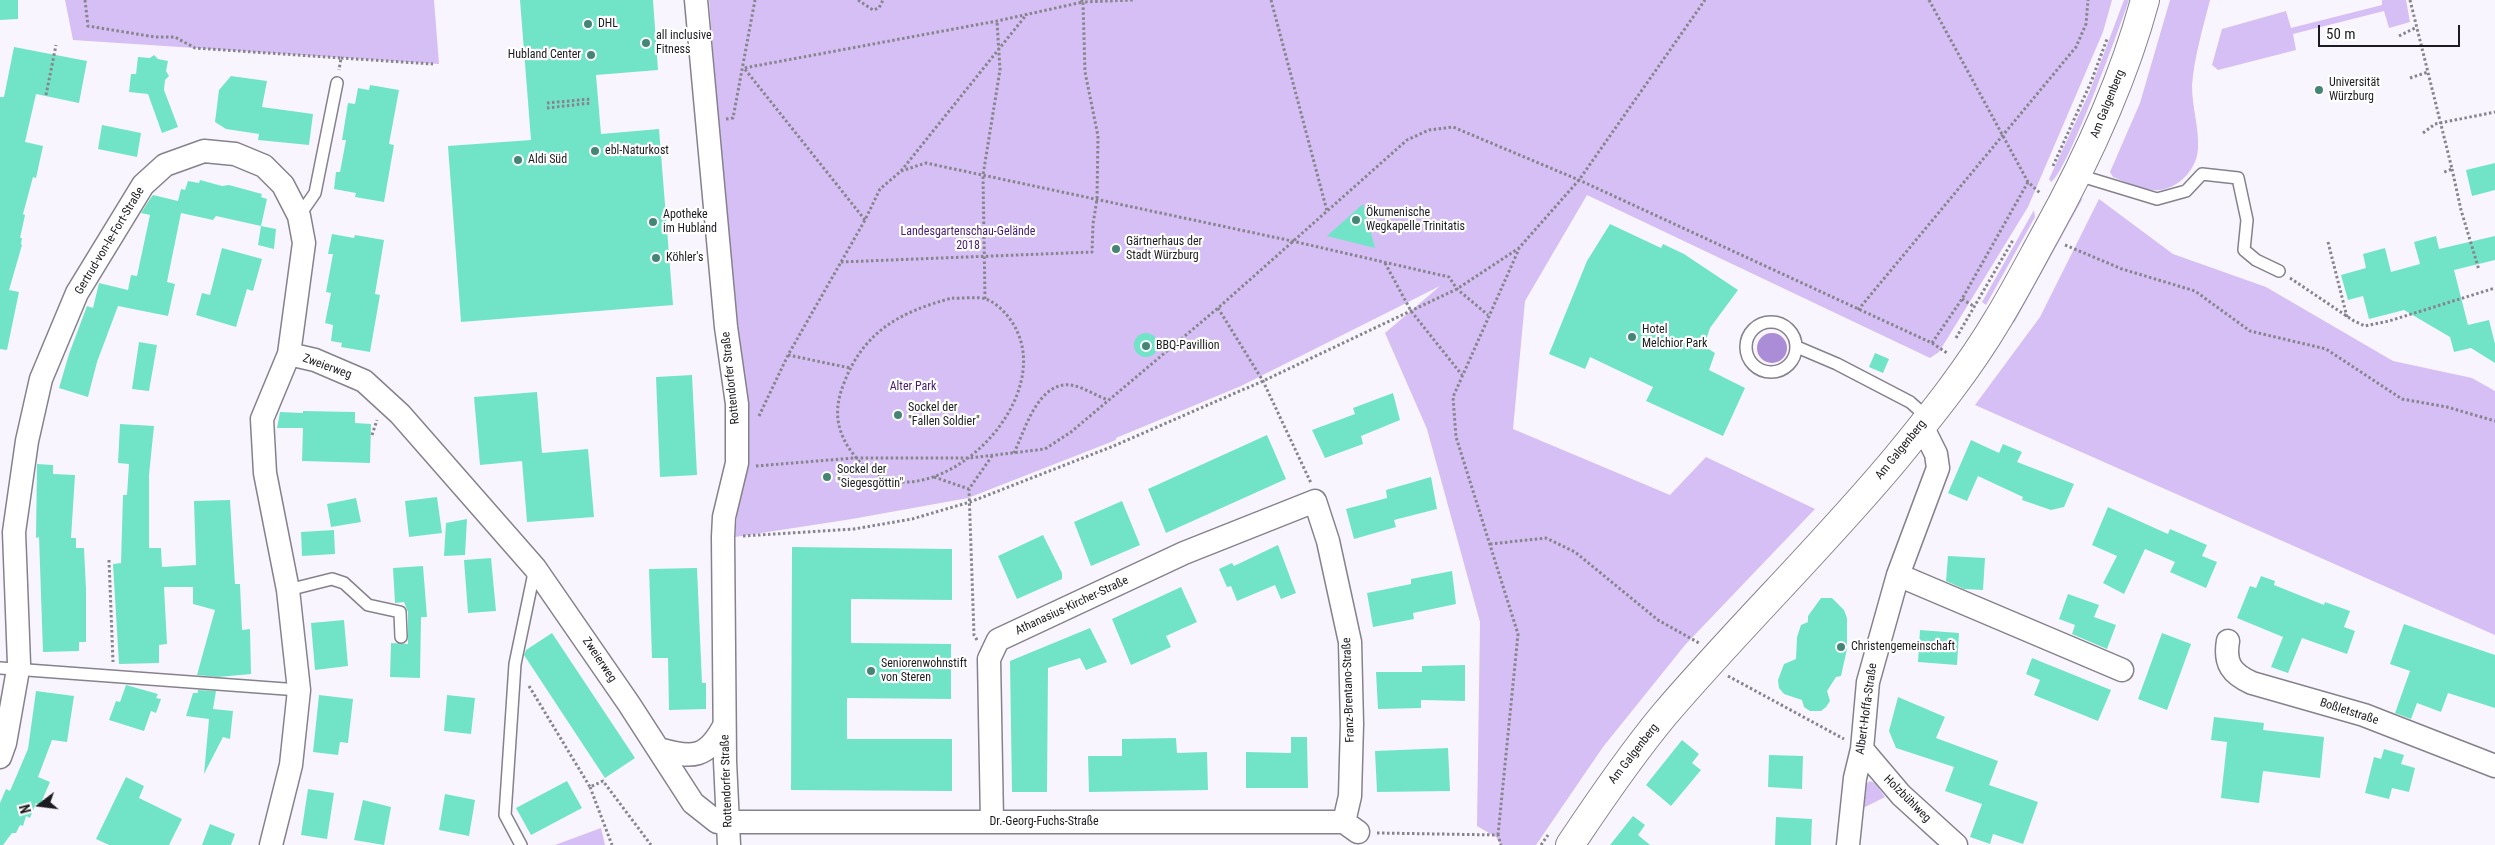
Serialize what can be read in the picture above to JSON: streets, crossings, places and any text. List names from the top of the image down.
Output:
{
  "streets": {
    "street": [
      "Am Galgenberg",
      "Gertrud-von-le-Fort-Straße",
      "Zweierweg",
      "Rottendorfer Straße",
      "Athanasius-Kircher-Straße",
      "Franz-Brentano-Straße",
      "Albert-Hoffa-Straße",
      "Boßletstraße",
      "Holzbühlweg",
      "Dr.-Georg-Fuchs-Straße"
    ]
  },
  "crossings": [
    ["Am Galgenberg", "Albert-Hoffa-Straße"],
    ["Gertrud-von-le-Fort-Straße", "Zweierweg"],
    ["Zweierweg", "Rottendorfer Straße"],
    ["Zweierweg", "Dr.-Georg-Fuchs-Straße"],
    ["Rottendorfer Straße", "Dr.-Georg-Fuchs-Straße"],
    ["Athanasius-Kircher-Straße", "Franz-Brentano-Straße"],
    ["Franz-Brentano-Straße", "Dr.-Georg-Fuchs-Straße"],
    ["Albert-Hoffa-Straße", "Holzbühlweg"]
  ],
  "parks": ["Landesgartenschau-Gelände 2018", "Alter Park"],
  "places": [
    "DHL",
    "all inclusive Fitness",
    "Hubland Center",
    "Universität Würzburg",
    "ebl-Naturkost",
    "Aldi Süd",
    "Ökumenische Wegkapelle Trinitatis",
    "Apotheke im Hubland",
    "Gärtnerhaus der Stadt Würzburg",
    "Köhler's",
    "Hotel Melchior Park",
    "BBQ-Pavillion",
    "Sockel der \"Fallen Soldier\"",
    "Sockel der \"Siegesgöttin\"",
    "Christengemeinschaft",
    "Seniorenwohnstift von Steren"
  ],
  "scale_bar": "50 m",
  "north": "left"
}
